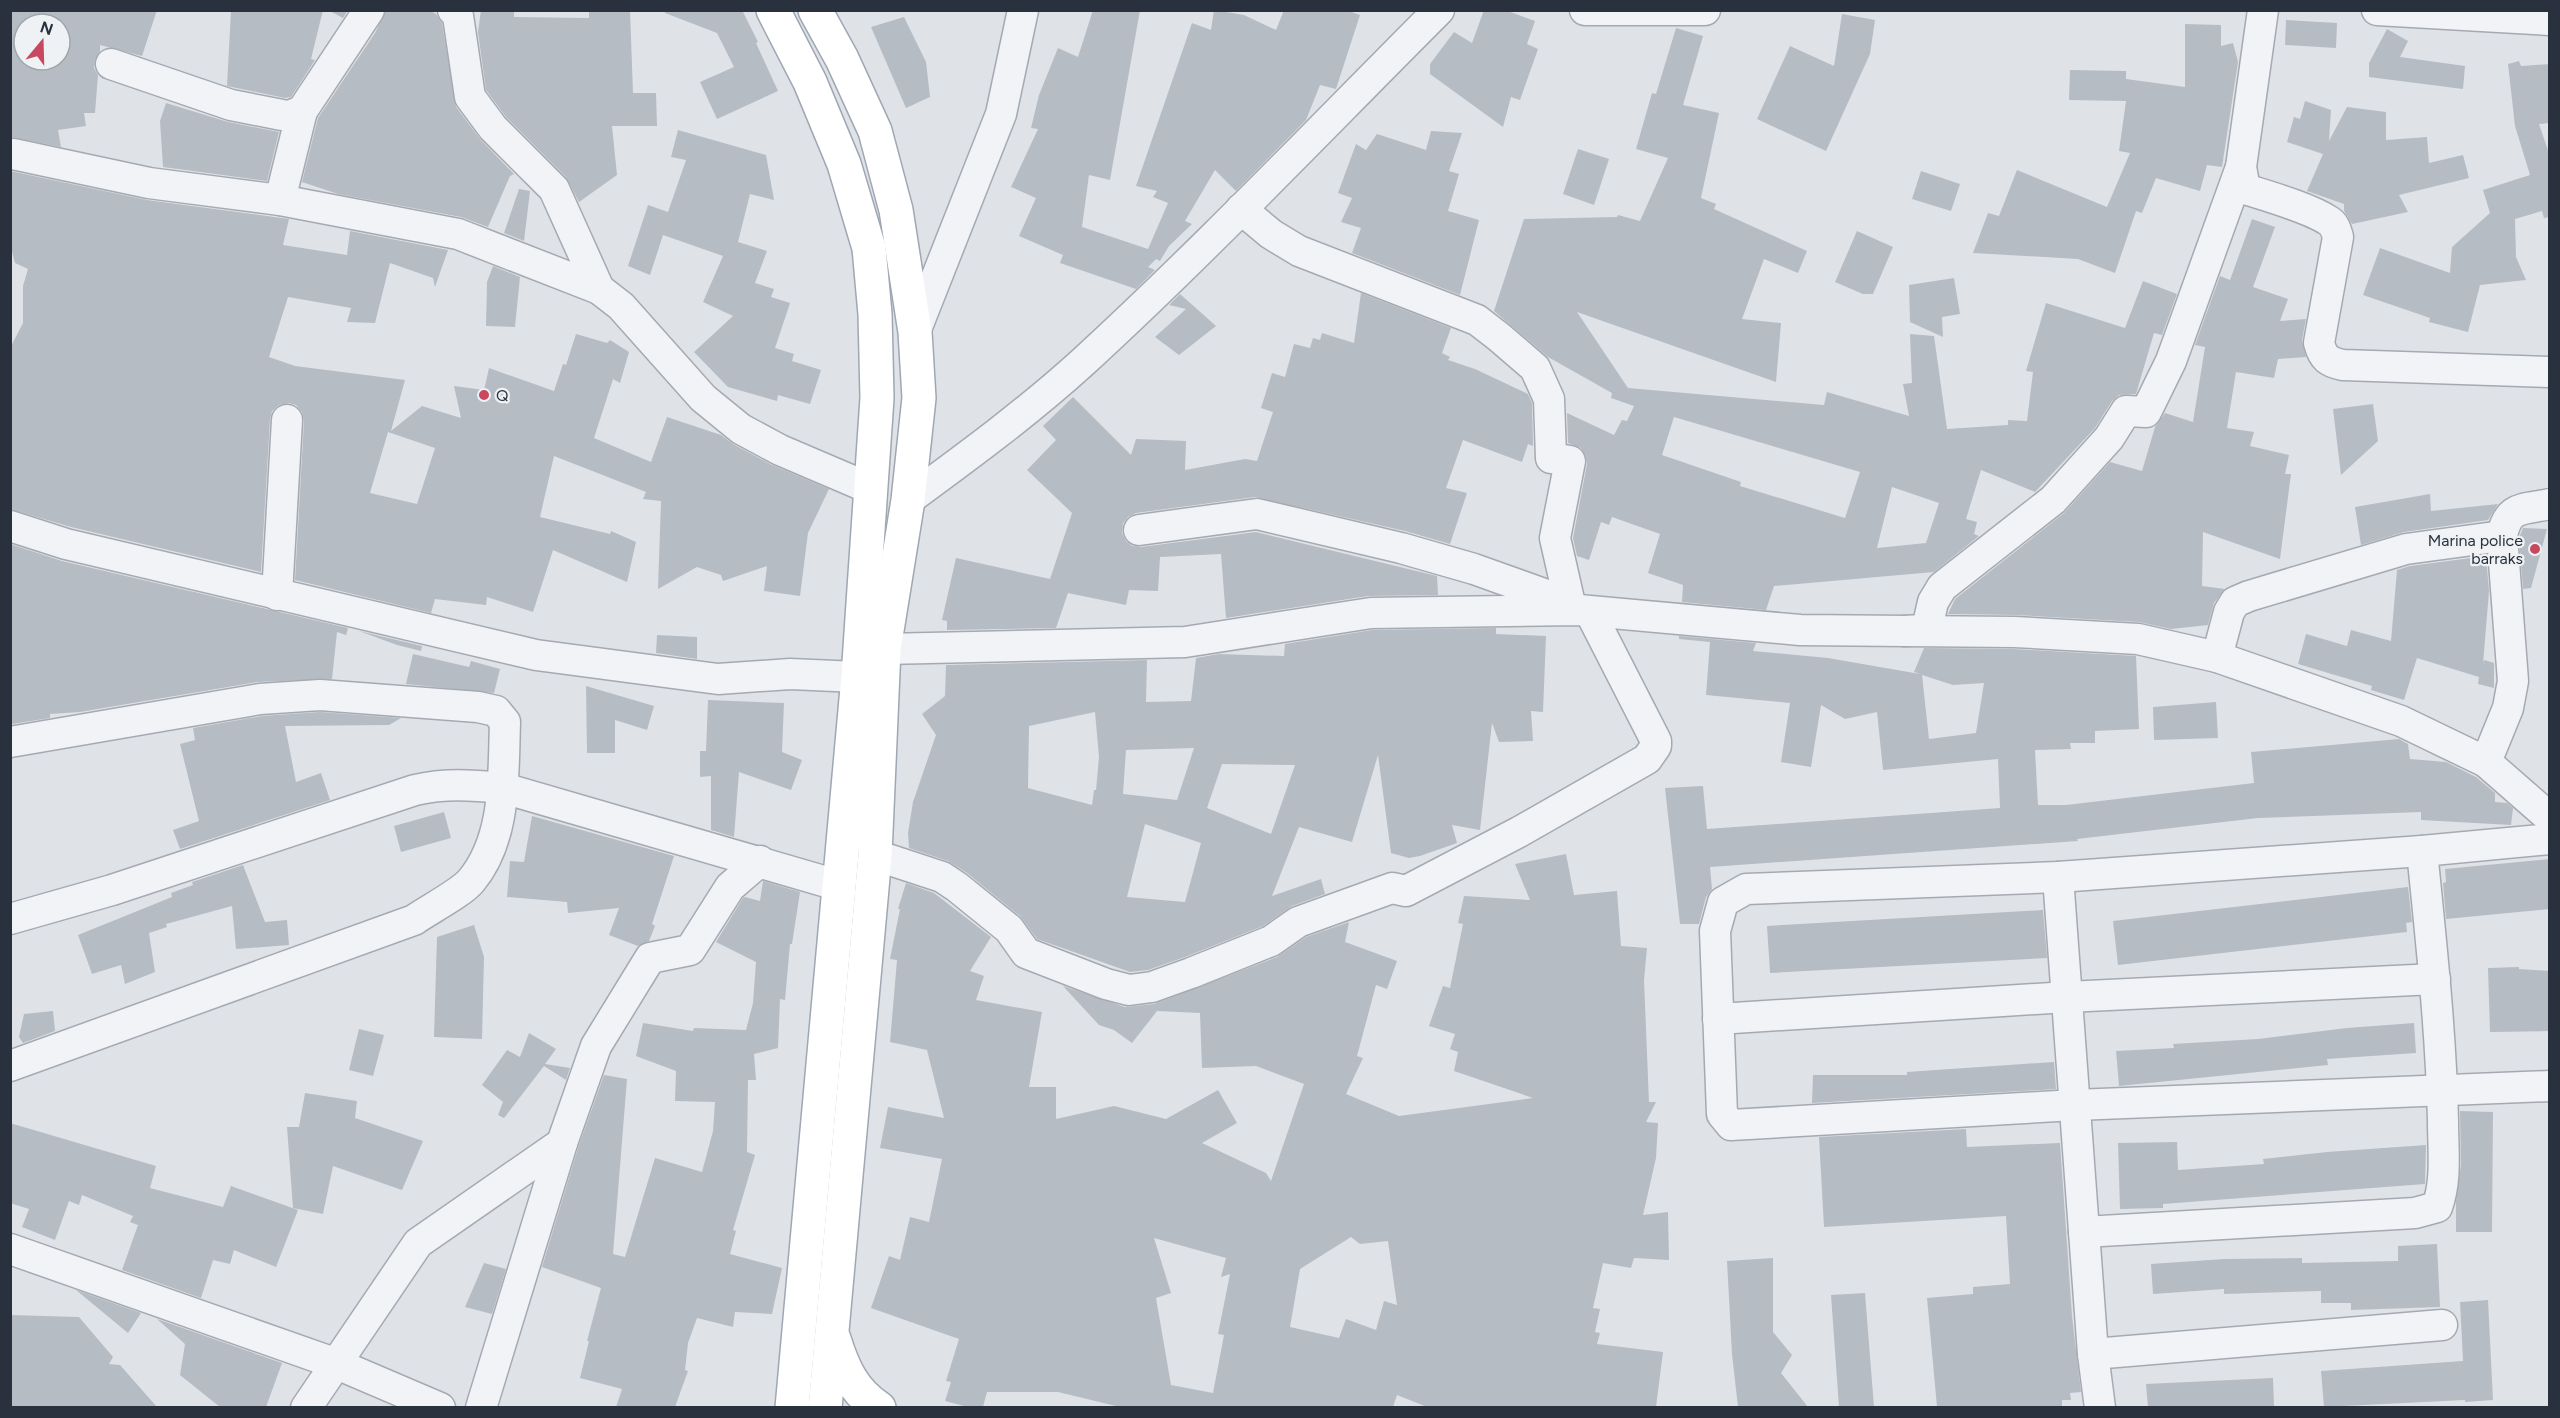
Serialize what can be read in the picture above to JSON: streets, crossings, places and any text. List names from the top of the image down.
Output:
{
  "places": ["Q", "Marina police barraks"],
  "north": "top"
}
